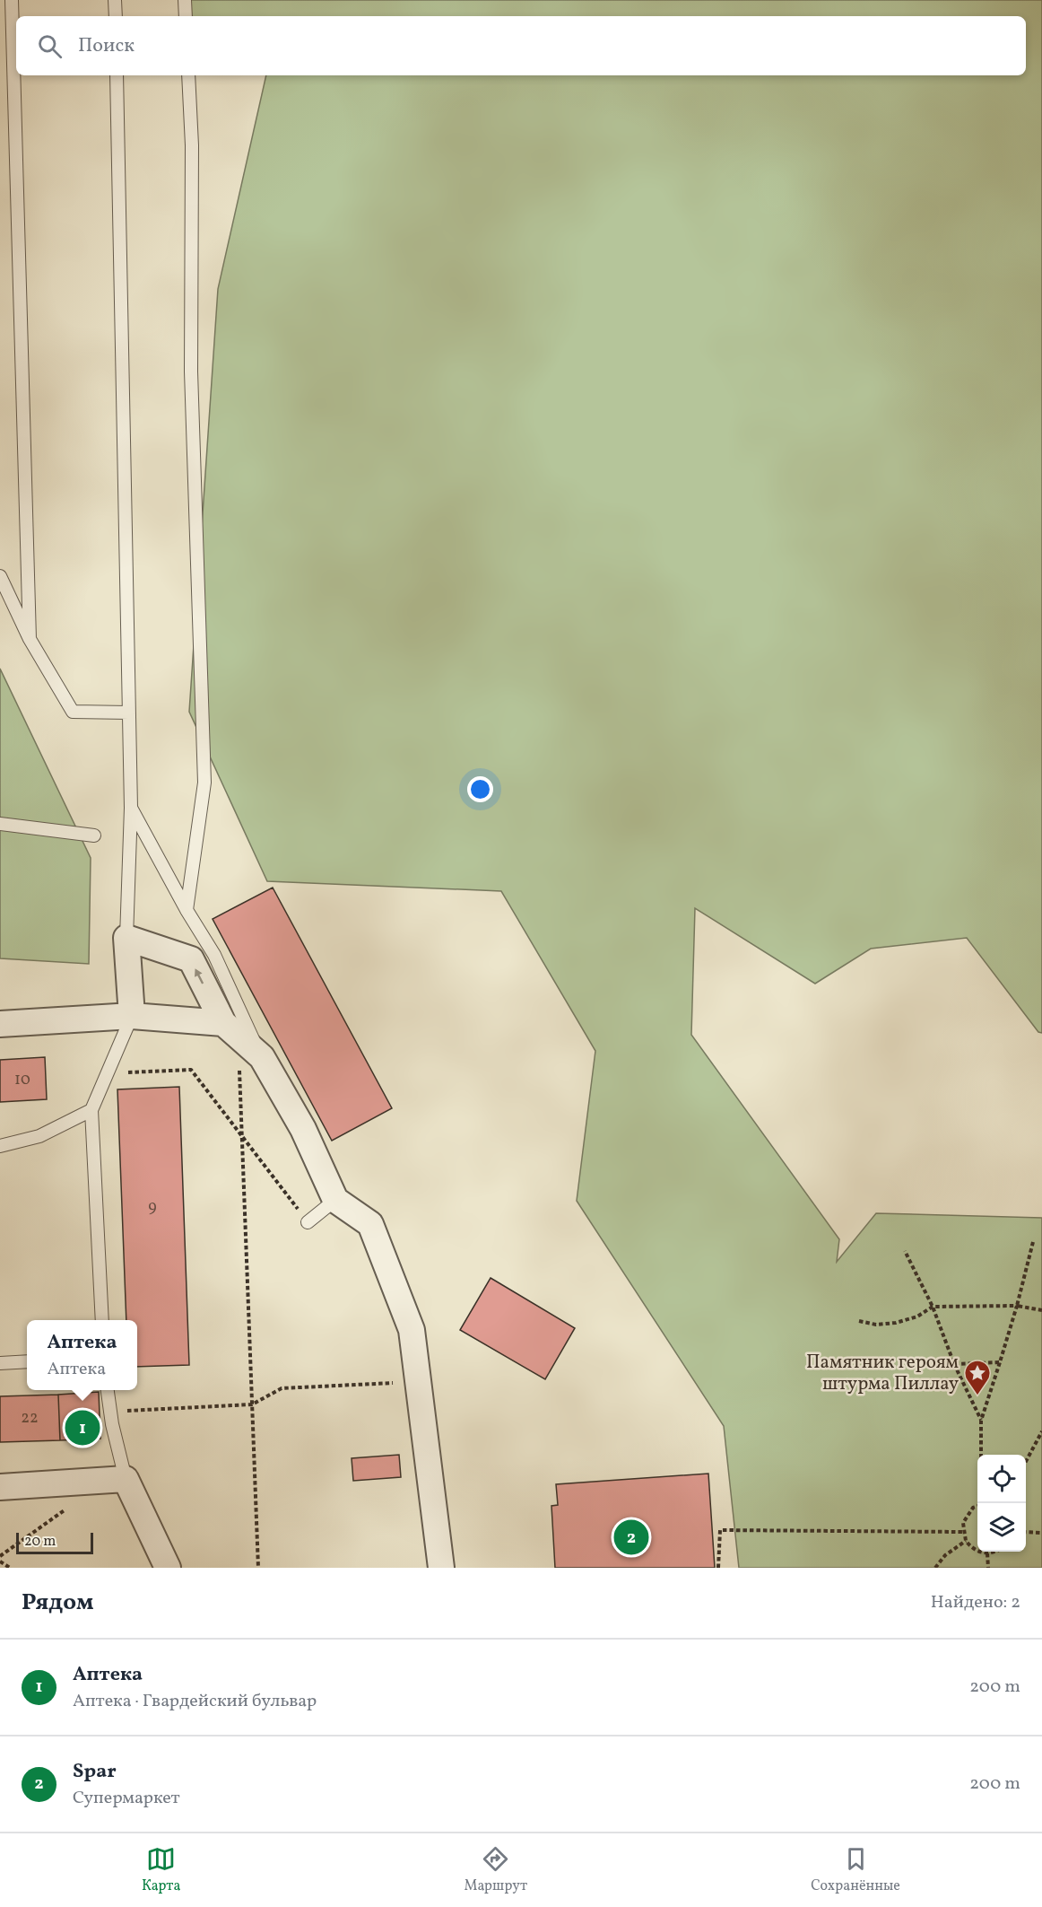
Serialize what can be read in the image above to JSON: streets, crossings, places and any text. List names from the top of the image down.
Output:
{
  "places": {
    "place": ["Памятник героям штурма Пиллау"]
  },
  "house_numbers": ["10", "9", "22"],
  "scale_bar": "20 m",
  "page": {
    "search": "Поиск",
    "popup": ["Аптека", "Аптека"],
    "pins": ["1", "2"],
    "scale": "20 m",
    "heading": ["Рядом", "Найдено: 2"],
    "list": [
      {
        "mark": "1",
        "name": "Аптека",
        "note": "Аптека · Гвардейский бульвар",
        "value": "200 m"
      },
      {
        "mark": "2",
        "name": "Spar",
        "note": "Супермаркет",
        "value": "200 m"
      }
    ],
    "nav": ["Карта", "Маршрут", "Сохранённые"]
  }
}
